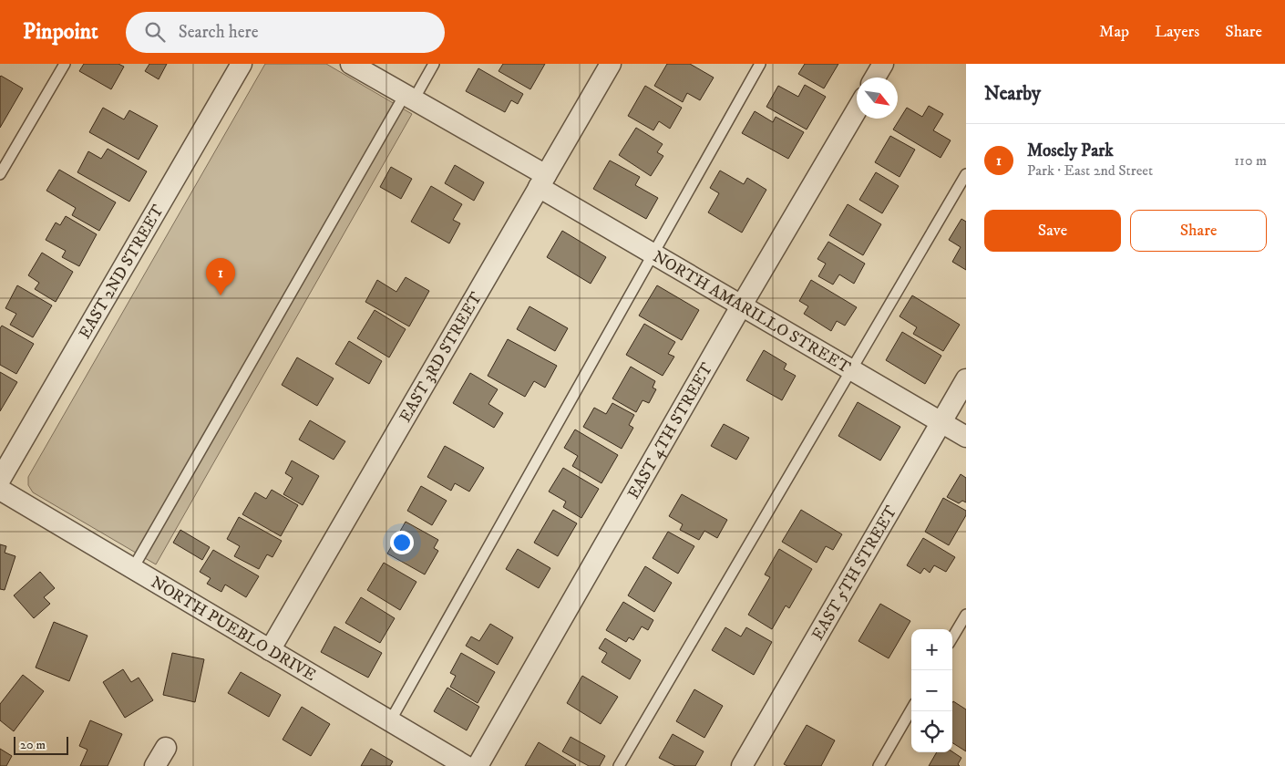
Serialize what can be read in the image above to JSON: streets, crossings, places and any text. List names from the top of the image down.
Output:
{
  "streets": {
    "street": [
      "EAST 2ND STREET",
      "NORTH AMARILLO STREET",
      "EAST 3RD STREET",
      "EAST 4TH STREET",
      "EAST 5TH STREET",
      "NORTH PUEBLO DRIVE"
    ]
  },
  "crossings": [
    ["NORTH AMARILLO STREET", "EAST 3RD STREET"],
    ["NORTH AMARILLO STREET", "EAST 4TH STREET"],
    ["NORTH AMARILLO STREET", "EAST 5TH STREET"],
    ["EAST 3RD STREET", "NORTH PUEBLO DRIVE"]
  ],
  "scale_bar": "20 m",
  "north": "bottom right",
  "page": {
    "header": "Pinpoint",
    "search": "Search here",
    "nav": ["Map", "Layers", "Share"],
    "heading": "Nearby",
    "list": [
      {
        "mark": "1",
        "name": "Mosely Park",
        "note": "Park · East 2nd Street",
        "value": "110 m"
      }
    ],
    "buttons": ["Save", "Share"],
    "pins": "1",
    "map_buttons": ["+", "−"],
    "scale": "20 m"
  }
}
